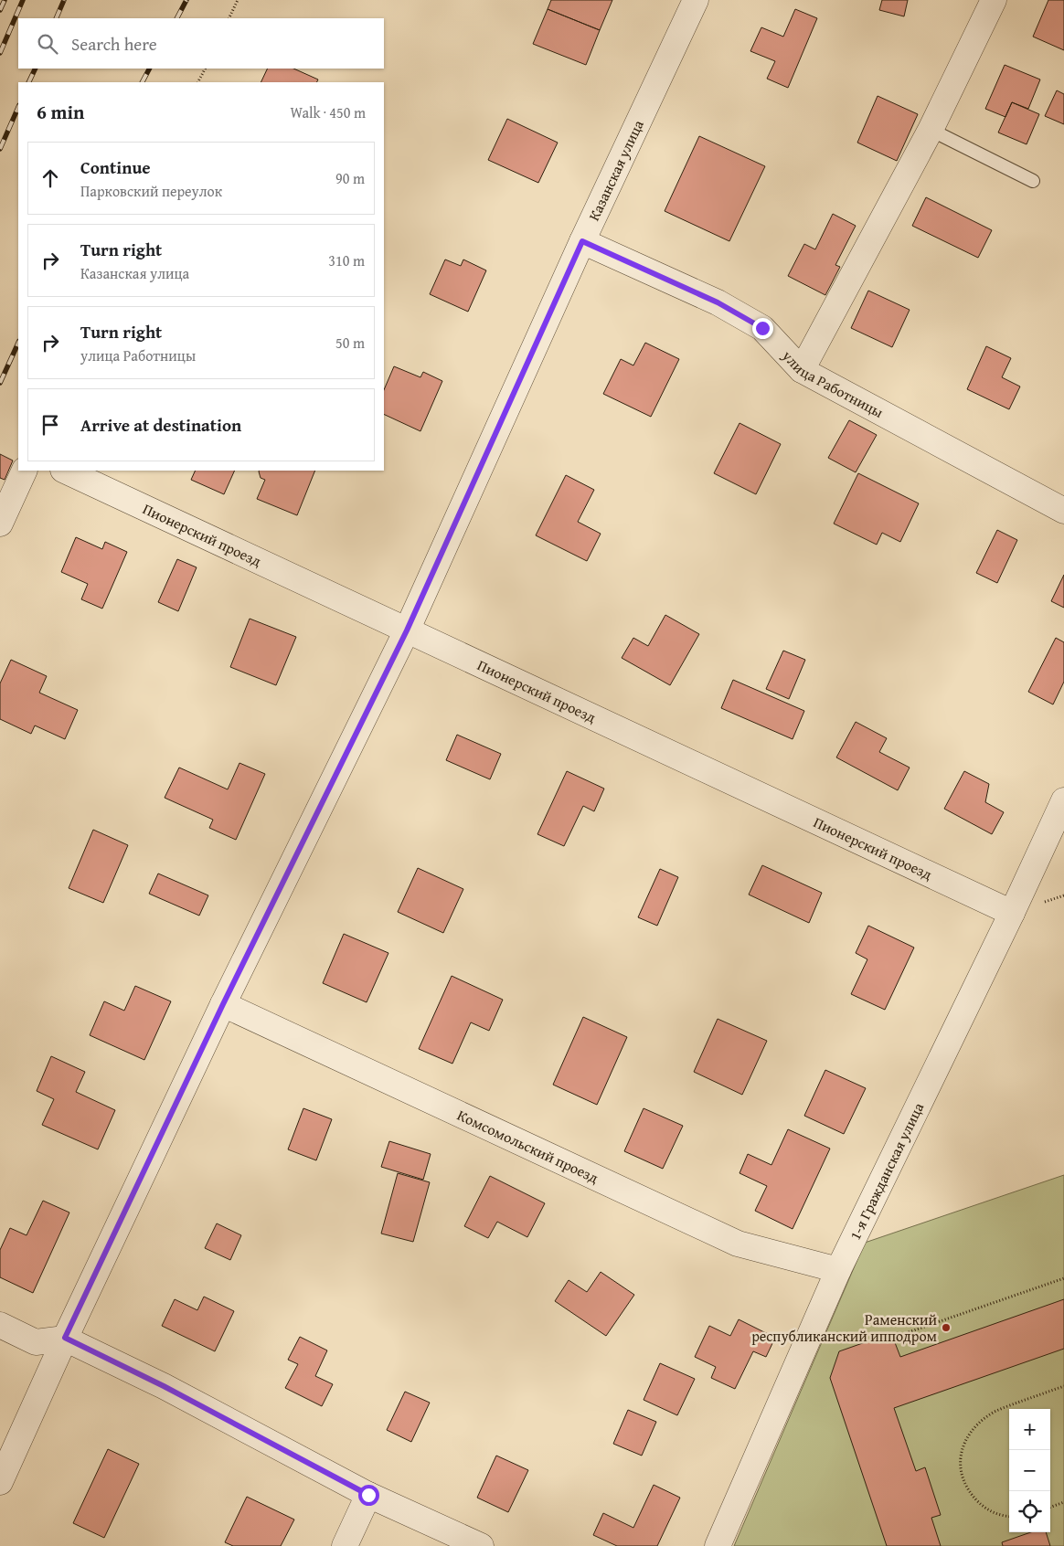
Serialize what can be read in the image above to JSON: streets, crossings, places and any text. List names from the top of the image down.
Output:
{
  "streets": {
    "street": [
      "Казанская улица",
      "улица Работницы",
      "Пионерский проезд",
      "Комсомольский проезд",
      "1-я Гражданская улица"
    ]
  },
  "crossings": [
    ["Казанская улица", "улица Работницы"],
    ["Казанская улица", "Пионерский проезд"],
    ["Казанская улица", "Комсомольский проезд"],
    ["Пионерский проезд", "1-я Гражданская улица"],
    ["Комсомольский проезд", "1-я Гражданская улица"]
  ],
  "places": ["Раменский республиканский ипподром"],
  "page": {
    "search": "Search here",
    "heading": ["6 min", "Walk · 450 m"],
    "list": [
      ["Continue", "Парковский переулок", "90 m"],
      ["Turn right", "Казанская улица", "310 m"],
      ["Turn right", "улица Работницы", "50 m"],
      "Arrive at destination"
    ],
    "map_buttons": ["+", "−"]
  }
}
